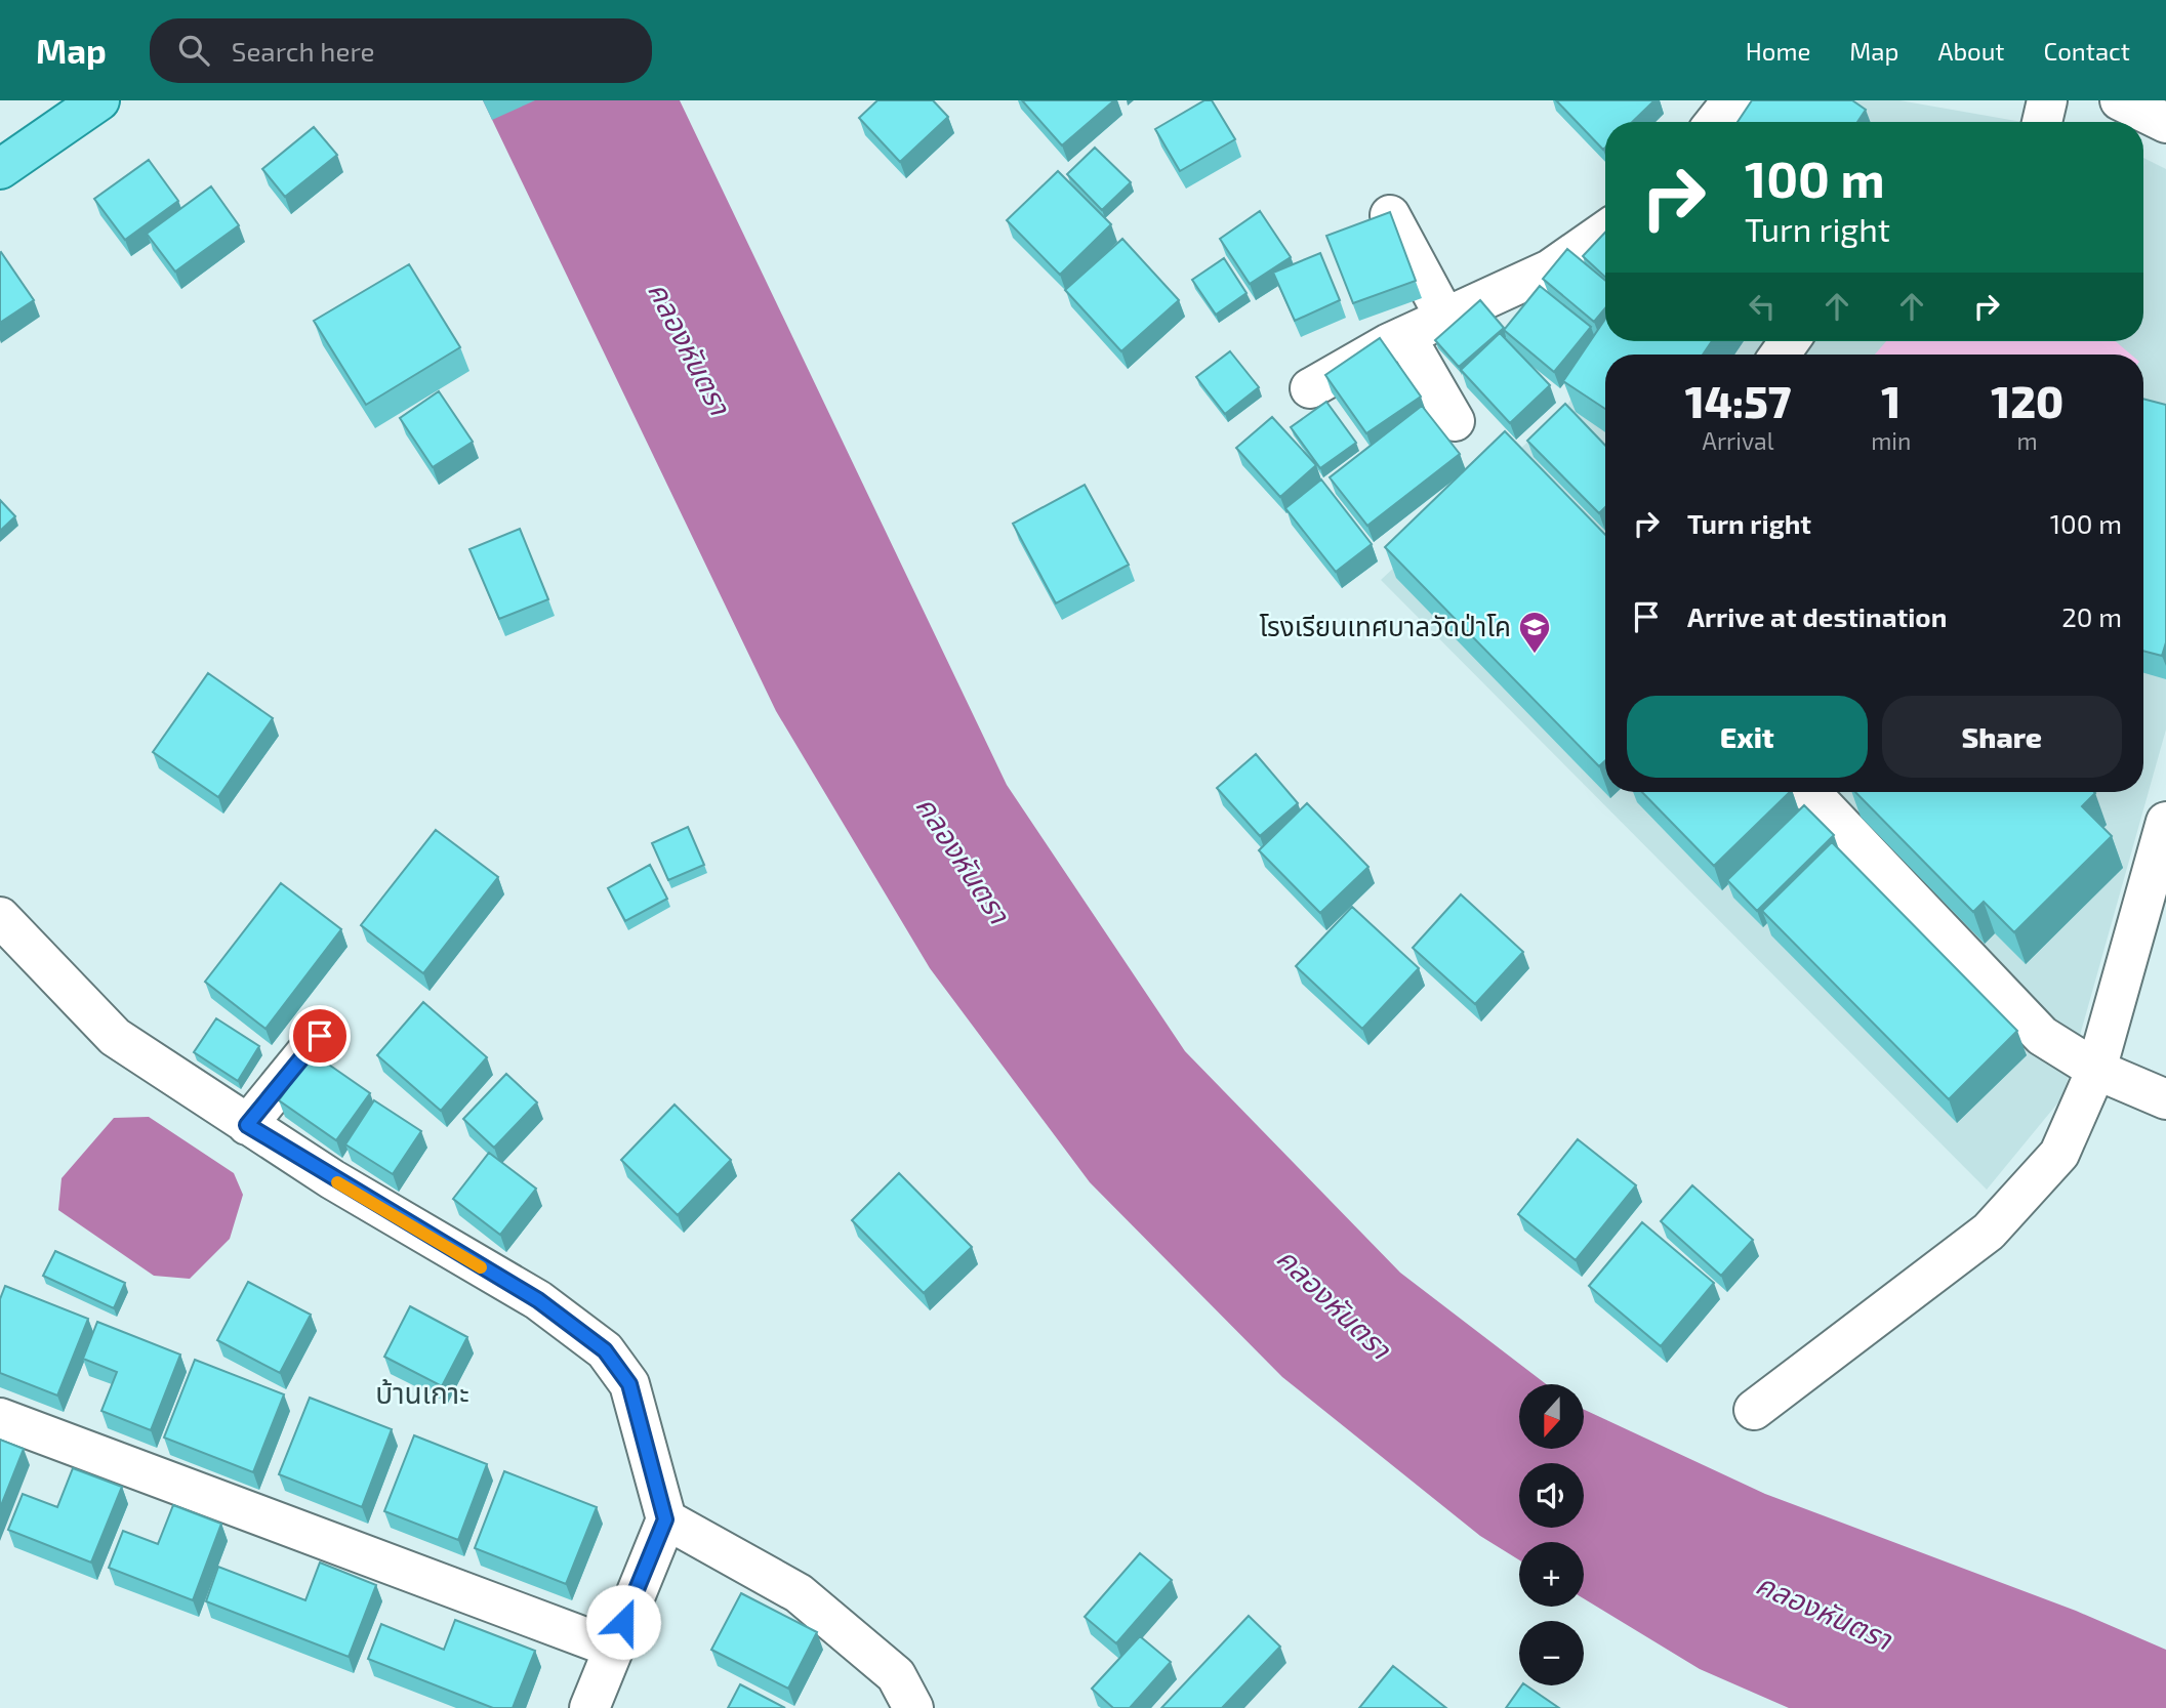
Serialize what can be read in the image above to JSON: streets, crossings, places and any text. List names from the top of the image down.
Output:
{
  "districts": ["บ้านเกาะ"],
  "water": ["คลองหันตรา"],
  "places": {
    "school or university": ["โรงเรียนเทศบาลวัดป่าโค"]
  },
  "north": "bottom",
  "page": {
    "header": "Map",
    "search": "Search here",
    "nav": [
      "Home",
      "Map",
      "About",
      "Contact"
    ],
    "turn": ["100 m", "Turn right"],
    "eta": [
      "14:57",
      "Arrival",
      "1",
      "min",
      "120",
      "m"
    ],
    "list": [
      {
        "name": "Turn right",
        "value": "100 m"
      },
      {
        "name": "Arrive at destination",
        "value": "20 m"
      }
    ],
    "buttons": ["Exit", "Share"],
    "map_buttons": ["+", "−"]
  }
}
